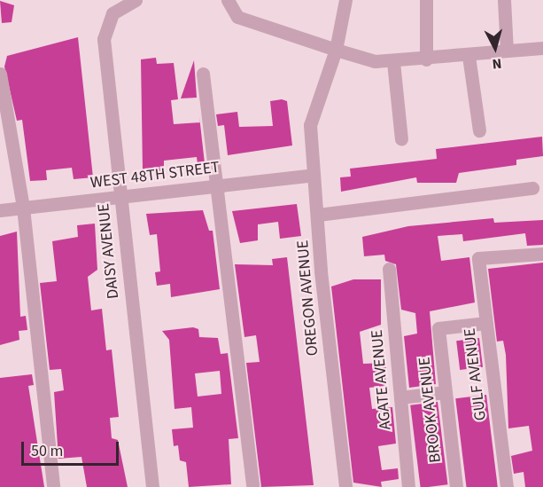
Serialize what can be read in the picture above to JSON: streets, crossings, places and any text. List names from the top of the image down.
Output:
{
  "streets": {
    "street": [
      "WEST 48TH STREET",
      "DAISY AVENUE",
      "OREGON AVENUE",
      "GULF AVENUE",
      "AGATE AVENUE",
      "BROOK AVENUE"
    ]
  },
  "crossings": [
    ["WEST 48TH STREET", "DAISY AVENUE"],
    ["WEST 48TH STREET", "OREGON AVENUE"],
    ["GULF AVENUE", "BROOK AVENUE"]
  ],
  "scale_bar": "50 m",
  "north": "bottom"
}
